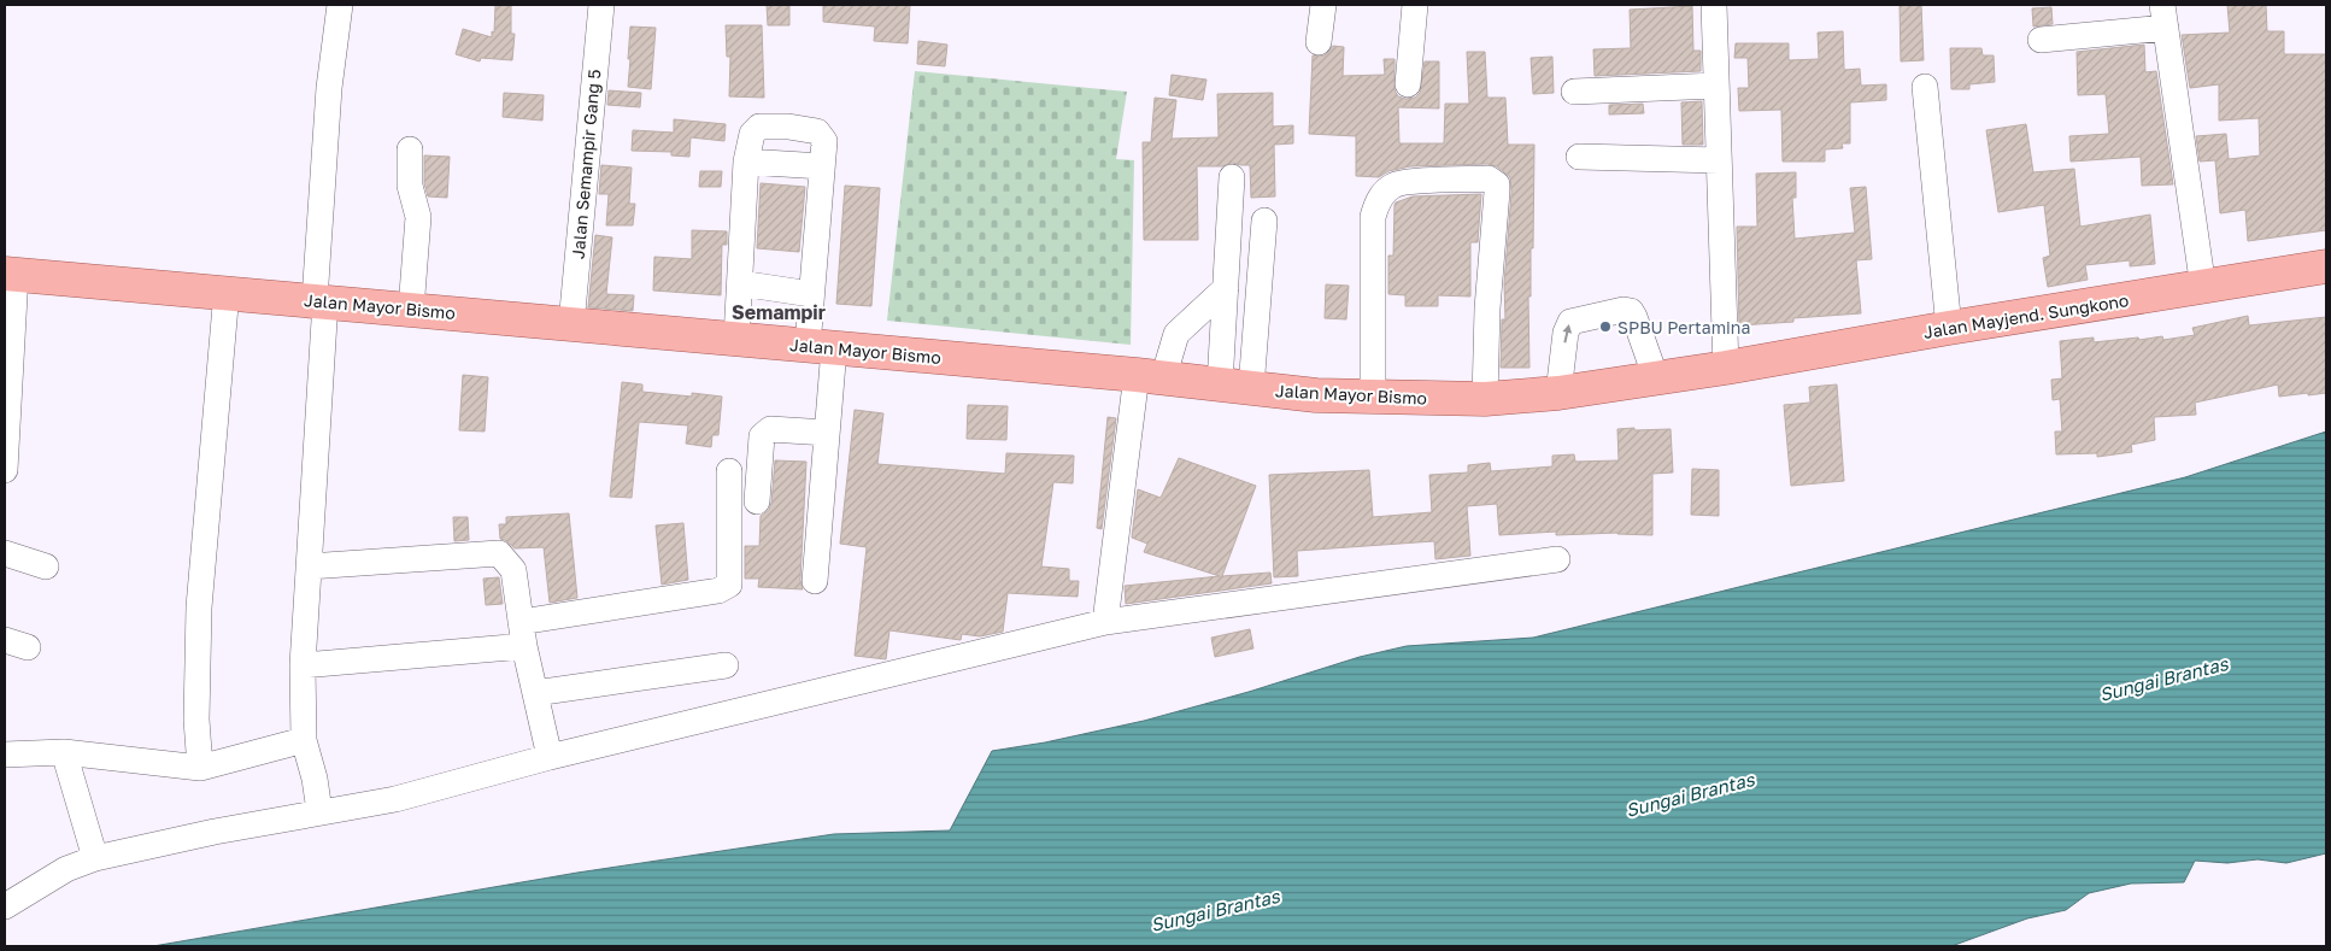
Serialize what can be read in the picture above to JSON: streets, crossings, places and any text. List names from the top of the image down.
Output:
{
  "streets": {
    "main road": ["Jalan Mayor Bismo", "Jalan Mayjend. Sungkono"],
    "street": ["Jalan Semampir Gang 5"]
  },
  "crossings": [
    ["Jalan Semampir Gang 5", "Jalan Mayor Bismo"],
    ["Jalan Mayor Bismo", "Jalan Mayjend. Sungkono"]
  ],
  "districts": ["Semampir"],
  "water": ["Sungai Brantas"],
  "places": ["SPBU Pertamina"]
}
